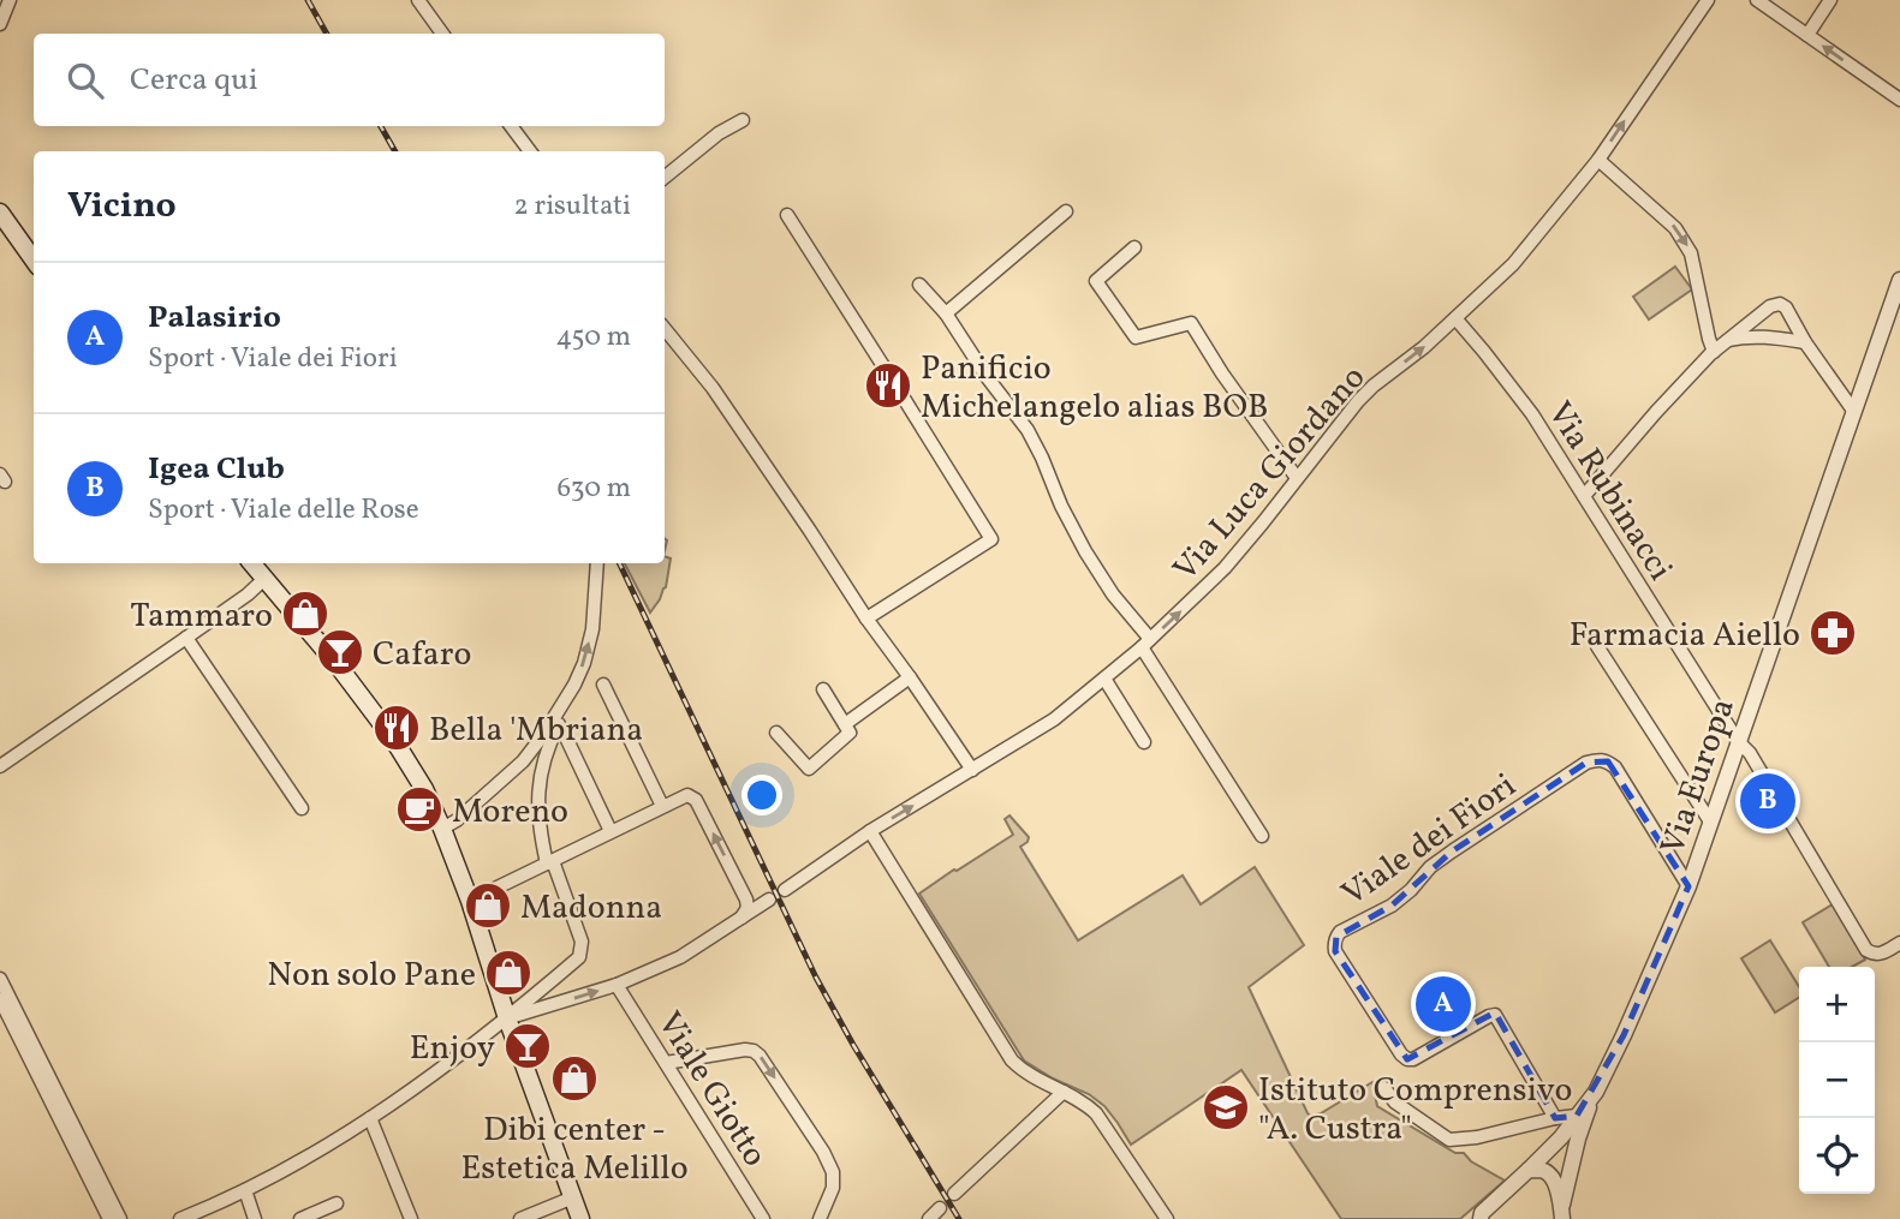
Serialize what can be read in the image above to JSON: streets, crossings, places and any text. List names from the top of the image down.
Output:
{
  "streets": {
    "street": [
      "Via Luca Giordano",
      "Via Rubinacci",
      "Via Europa",
      "Viale dei Fiori",
      "Viale Giotto"
    ]
  },
  "crossings": [
    ["Via Luca Giordano", "Via Rubinacci"],
    ["Via Rubinacci", "Via Europa"],
    ["Via Europa", "Viale dei Fiori"]
  ],
  "one_way": ["Via Luca Giordano"],
  "places": {
    "restaurant": ["Panificio Michelangelo alias BOB", "Bella 'Mbriana"],
    "shop": [
      "Tammaro",
      "Madonna",
      "Non solo Pane",
      "Dibi center - Estetica Melillo"
    ],
    "pharmacy": ["Farmacia Aiello"],
    "bar": ["Cafaro", "Enjoy"],
    "cafe": ["Moreno"],
    "school or university": ["Istituto Comprensivo \"A. Custra\""]
  },
  "page": {
    "search": "Cerca qui",
    "heading": ["Vicino", "2 risultati"],
    "list": [
      {
        "mark": "A",
        "name": "Palasirio",
        "note": "Sport · Viale dei Fiori",
        "value": "450 m"
      },
      {
        "mark": "B",
        "name": "Igea Club",
        "note": "Sport · Viale delle Rose",
        "value": "630 m"
      }
    ],
    "pins": ["B", "A"],
    "map_buttons": ["+", "−"]
  }
}
